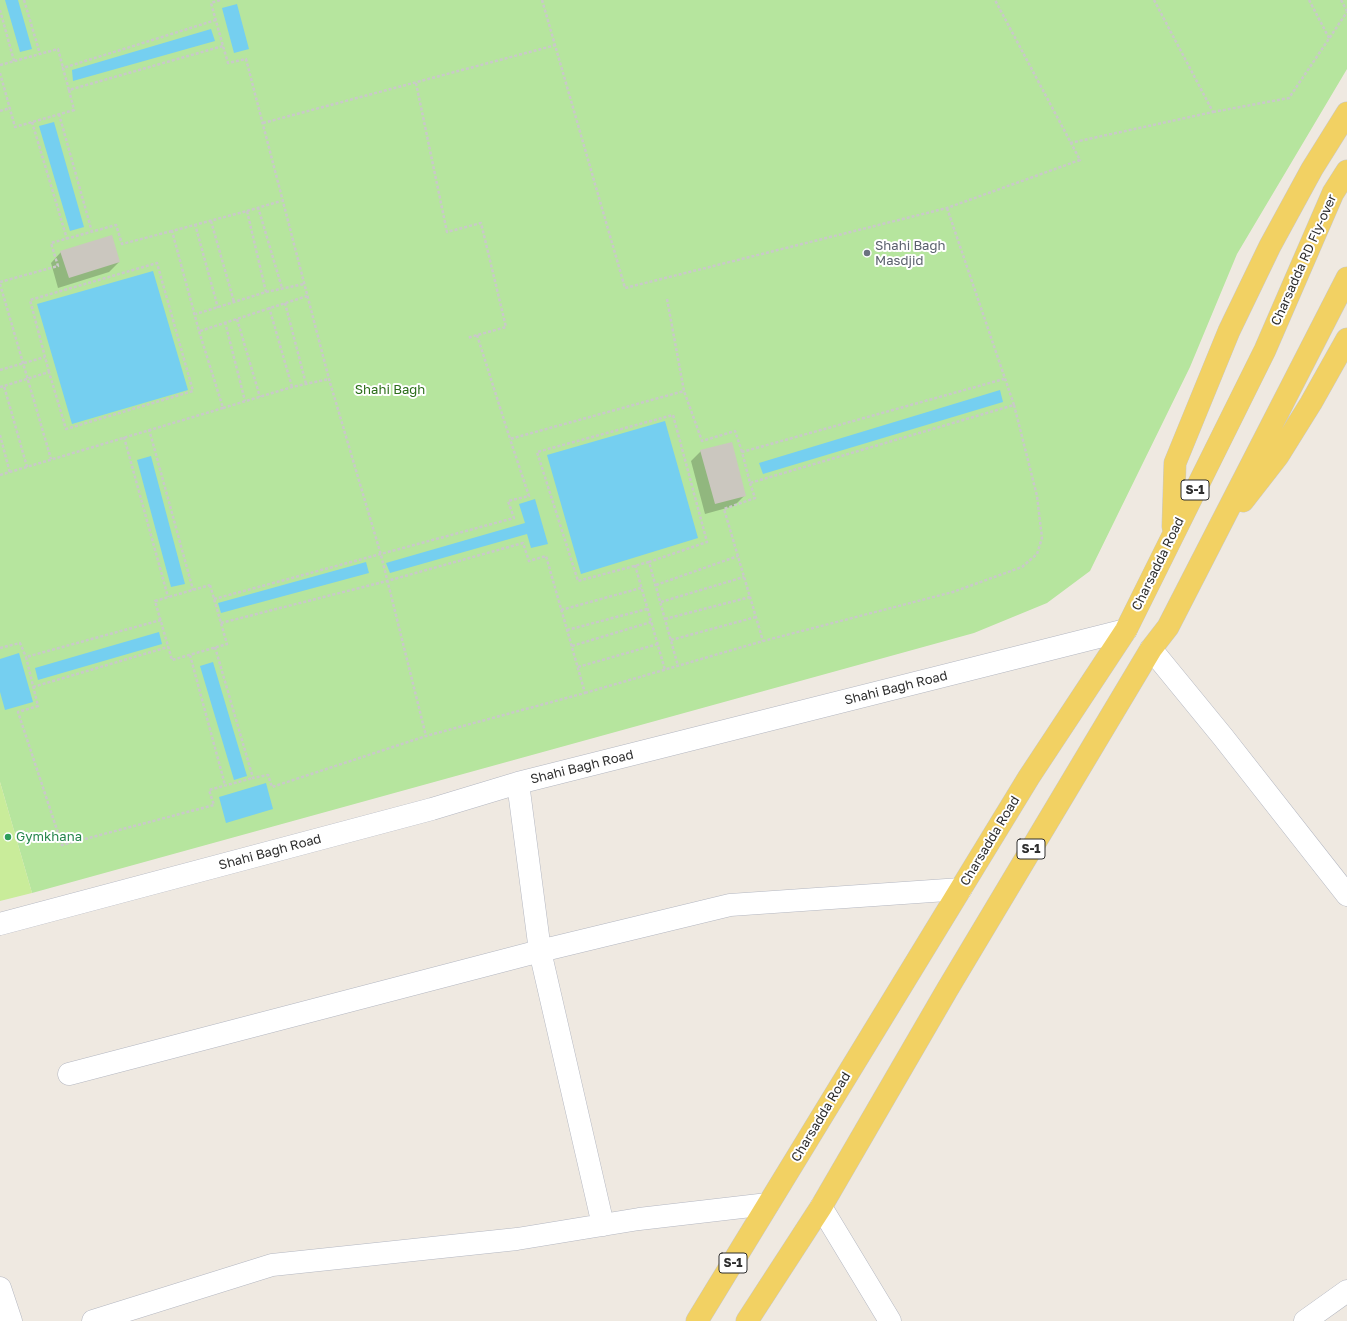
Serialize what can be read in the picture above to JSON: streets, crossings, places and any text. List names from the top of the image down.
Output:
{
  "streets": {
    "main road": [
      "Charsadda RD Fly-over",
      "S-1",
      "Charsadda Road",
      "Shahi Bagh Road"
    ]
  },
  "crossings": [
    ["Charsadda RD Fly-over", "Charsadda Road"],
    ["S-1", "Shahi Bagh Road"],
    ["Charsadda Road", "Shahi Bagh Road"]
  ],
  "parks": ["Shahi Bagh"],
  "places": ["Shahi Bagh Masdjid", "Gymkhana"]
}
